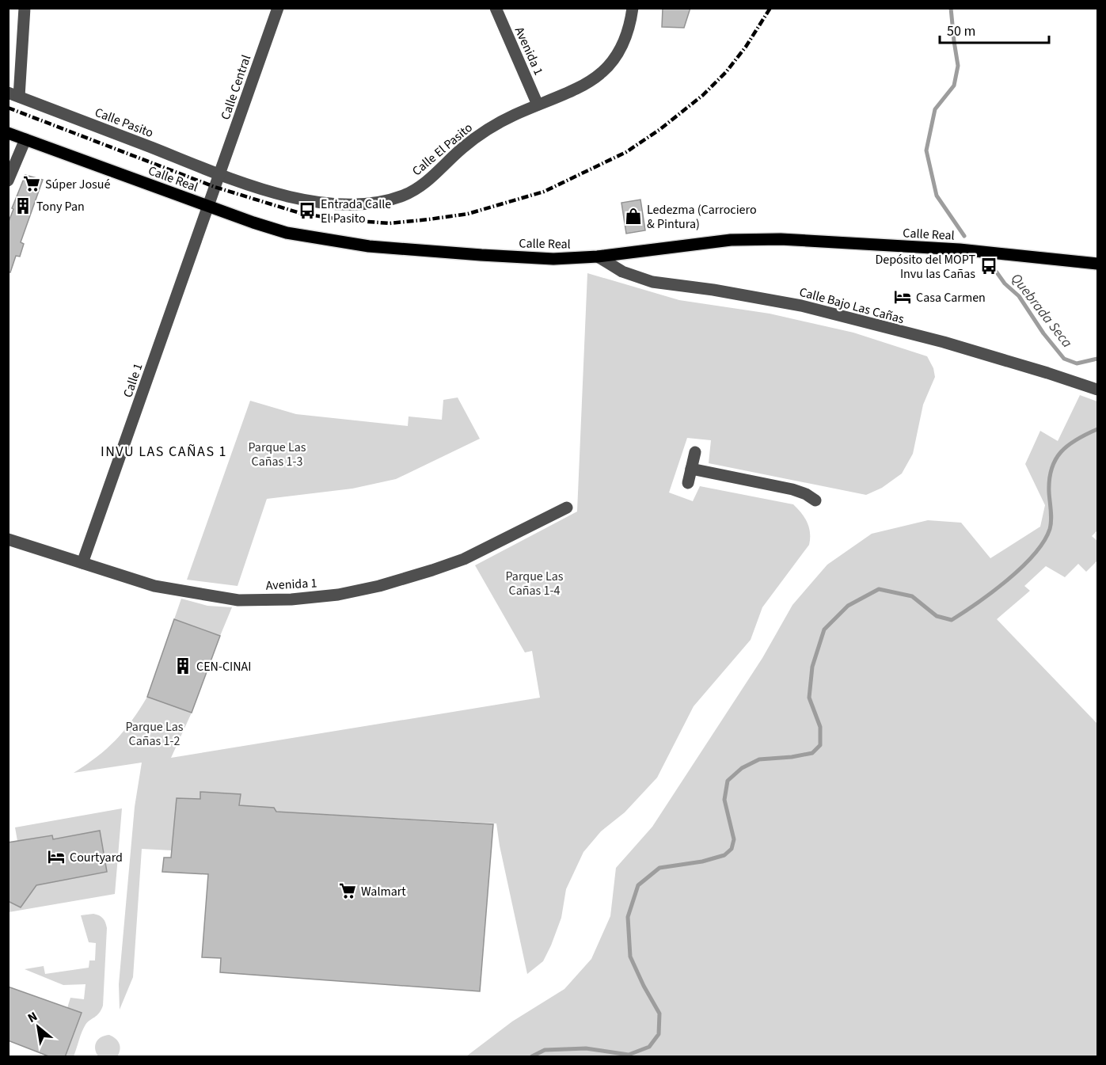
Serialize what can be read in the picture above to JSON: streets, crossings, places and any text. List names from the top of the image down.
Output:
{
  "streets": {
    "main road": ["Calle Real"],
    "street": [
      "Avenida 1",
      "Calle Central",
      "Calle Pasito",
      "Calle El Pasito",
      "Calle Bajo Las Cañas",
      "Calle 1"
    ]
  },
  "crossings": [
    ["Avenida 1", "Calle El Pasito"],
    ["Avenida 1", "Calle 1"],
    ["Calle Central", "Calle Pasito"],
    ["Calle Central", "Calle El Pasito"],
    ["Calle Central", "Calle Real"],
    ["Calle Central", "Calle 1"],
    ["Calle Pasito", "Calle El Pasito"],
    ["Calle Real", "Calle Bajo Las Cañas"],
    ["Calle Real", "Calle 1"]
  ],
  "districts": ["INVU LAS CAÑAS 1"],
  "water": ["Quebrada Seca"],
  "parks": ["Parque Las Cañas 1-3", "Parque Las Cañas 1-4", "Parque Las Cañas 1-2"],
  "places": {
    "supermarket": ["Súper Josué", "Walmart"],
    "building": ["Tony Pan", "CEN-CINAI"],
    "bus stop": ["Entrada Calle El Pasito", "Depósito del MOPT Invu las Cañas"],
    "shop": ["Ledezma (Carrociero & Pintura)"],
    "hotel": ["Casa Carmen", "Courtyard"]
  },
  "scale_bar": "50 m",
  "north": "top left"
}
